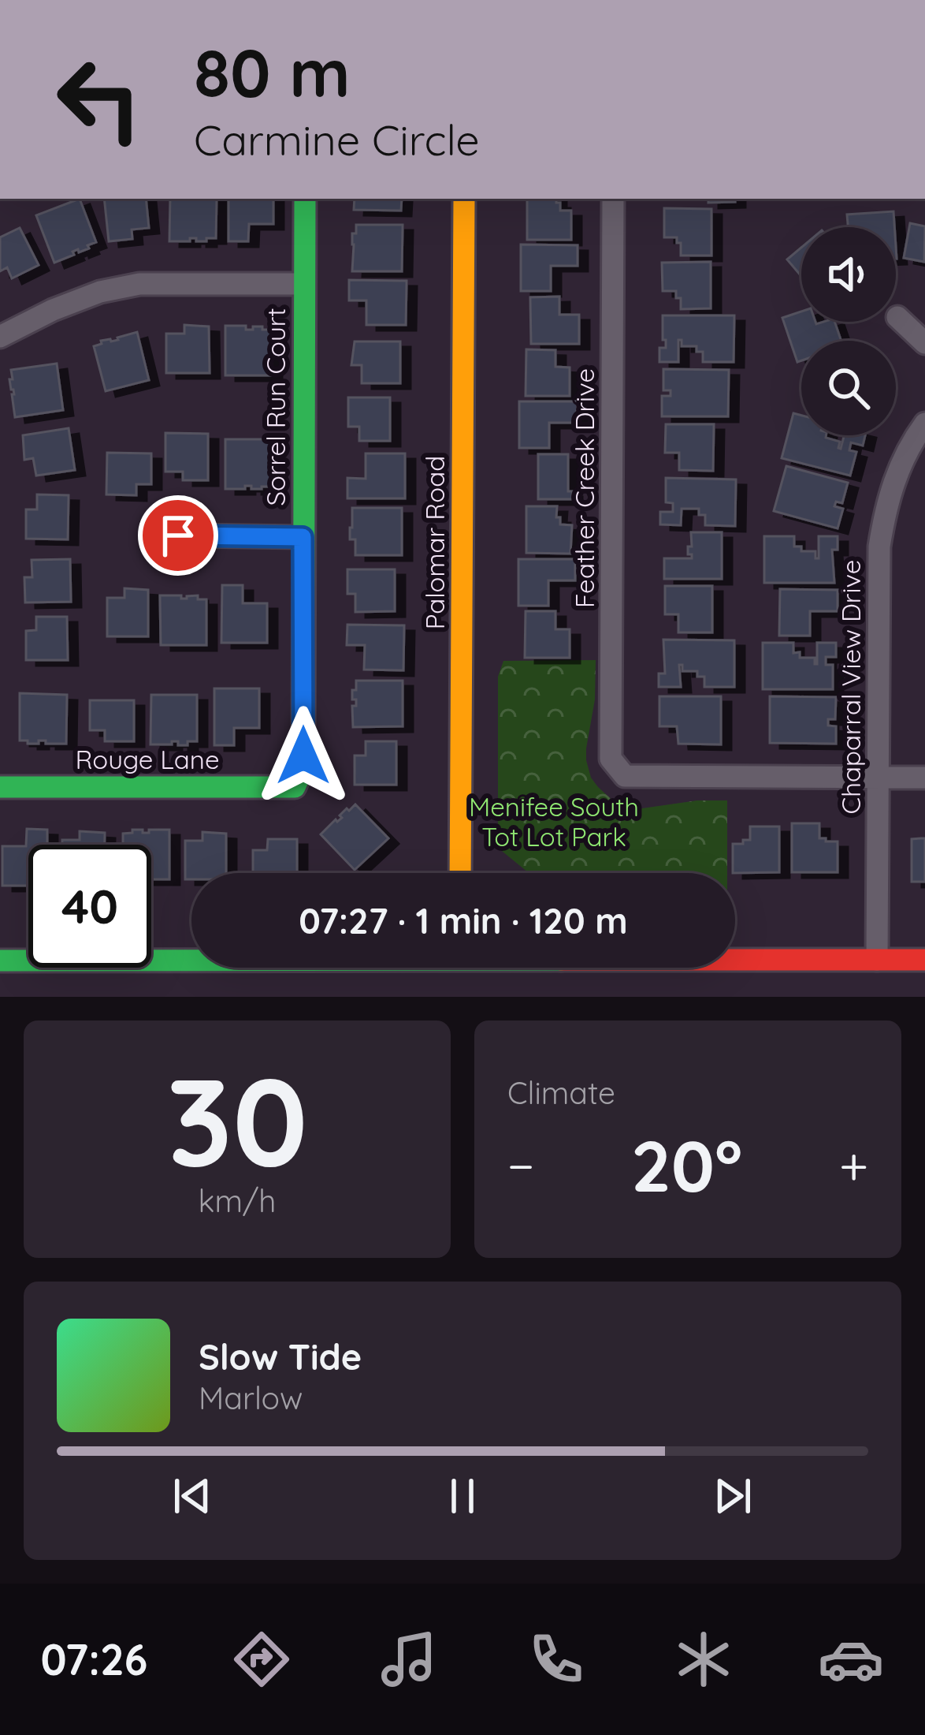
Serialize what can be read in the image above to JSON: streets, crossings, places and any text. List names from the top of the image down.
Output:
{
  "streets": {
    "street": [
      "Sorrel Run Court",
      "Feather Creek Drive",
      "Palomar Road",
      "Chaparral View Drive",
      "Rouge Lane"
    ]
  },
  "crossings": [
    ["Sorrel Run Court", "Rouge Lane"],
    ["Feather Creek Drive", "Chaparral View Drive"]
  ],
  "parks": ["Menifee South Tot Lot Park"],
  "page": {
    "turn": ["80 m", "Carmine Circle"],
    "limit": "40",
    "trip": "07:27 · 1 min · 120 m",
    "tile": [
      ["30", "km/h"],
      "Climate"
    ],
    "heat": ["−", "20°", "+"],
    "song": ["Slow Tide", "Marlow"],
    "tabs": "07:26"
  }
}
